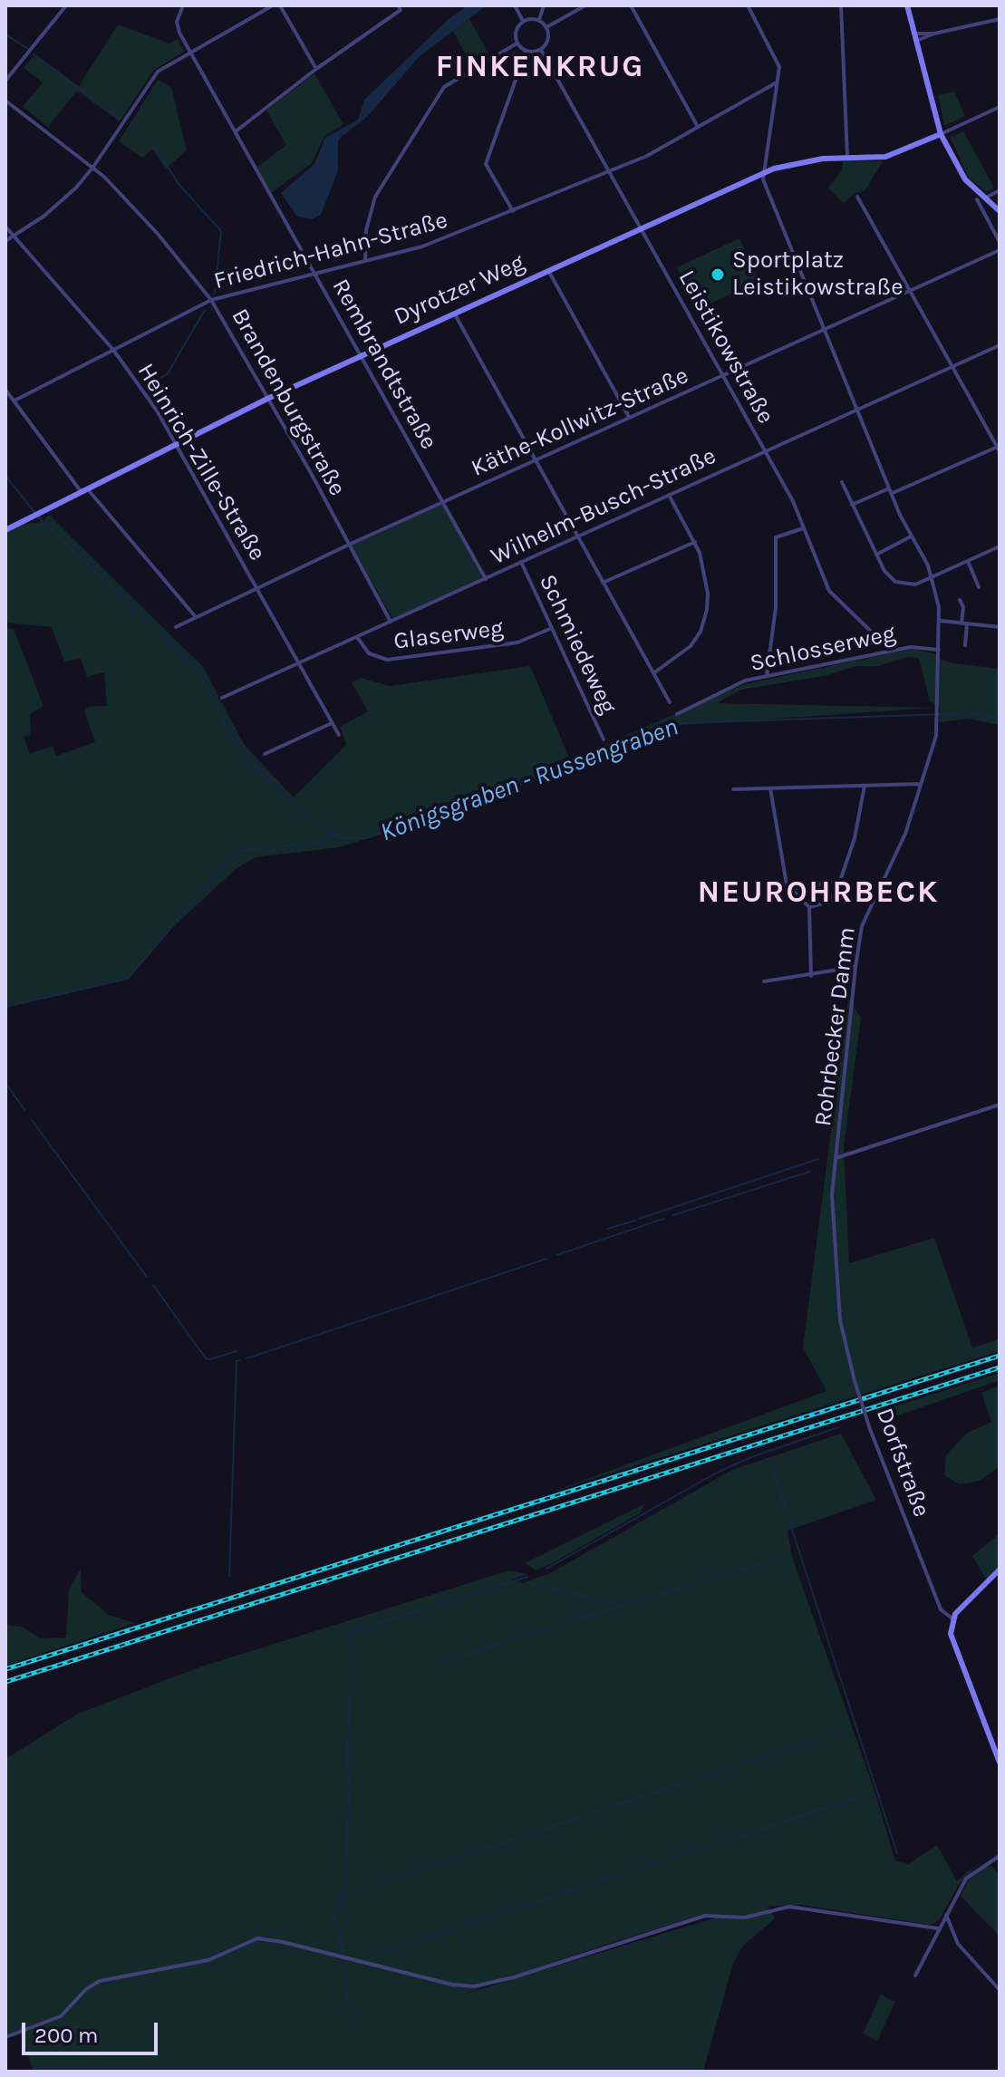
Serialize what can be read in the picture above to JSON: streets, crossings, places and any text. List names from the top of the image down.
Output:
{
  "streets": {
    "street": [
      "Friedrich-Hahn-Straße",
      "Dyrotzer Weg",
      "Leistikowstraße",
      "Rembrandtstraße",
      "Brandenburgstraße",
      "Käthe-Kollwitz-Straße",
      "Heinrich-Zille-Straße",
      "Wilhelm-Busch-Straße",
      "Glaserweg",
      "Schmiedeweg",
      "Schlosserweg",
      "Rohrbecker Damm",
      "Dorfstraße"
    ]
  },
  "crossings": [
    ["Friedrich-Hahn-Straße", "Leistikowstraße"],
    ["Friedrich-Hahn-Straße", "Rembrandtstraße"],
    ["Friedrich-Hahn-Straße", "Brandenburgstraße"],
    ["Friedrich-Hahn-Straße", "Heinrich-Zille-Straße"],
    ["Dyrotzer Weg", "Leistikowstraße"],
    ["Dyrotzer Weg", "Rembrandtstraße"],
    ["Dyrotzer Weg", "Brandenburgstraße"],
    ["Dyrotzer Weg", "Heinrich-Zille-Straße"],
    ["Dyrotzer Weg", "Rohrbecker Damm"],
    ["Leistikowstraße", "Käthe-Kollwitz-Straße"],
    ["Leistikowstraße", "Wilhelm-Busch-Straße"],
    ["Leistikowstraße", "Schlosserweg"],
    ["Rembrandtstraße", "Käthe-Kollwitz-Straße"],
    ["Rembrandtstraße", "Wilhelm-Busch-Straße"],
    ["Brandenburgstraße", "Käthe-Kollwitz-Straße"],
    ["Brandenburgstraße", "Wilhelm-Busch-Straße"],
    ["Käthe-Kollwitz-Straße", "Heinrich-Zille-Straße"],
    ["Käthe-Kollwitz-Straße", "Rohrbecker Damm"],
    ["Heinrich-Zille-Straße", "Wilhelm-Busch-Straße"],
    ["Wilhelm-Busch-Straße", "Glaserweg"],
    ["Wilhelm-Busch-Straße", "Schmiedeweg"],
    ["Wilhelm-Busch-Straße", "Rohrbecker Damm"],
    ["Glaserweg", "Schmiedeweg"],
    ["Schlosserweg", "Rohrbecker Damm"],
    ["Rohrbecker Damm", "Dorfstraße"]
  ],
  "districts": ["FINKENKRUG", "NEUROHRBECK"],
  "water": ["Königsgraben - Russengraben"],
  "places": ["Sportplatz Leistikowstraße"],
  "scale_bar": "200 m"
}
